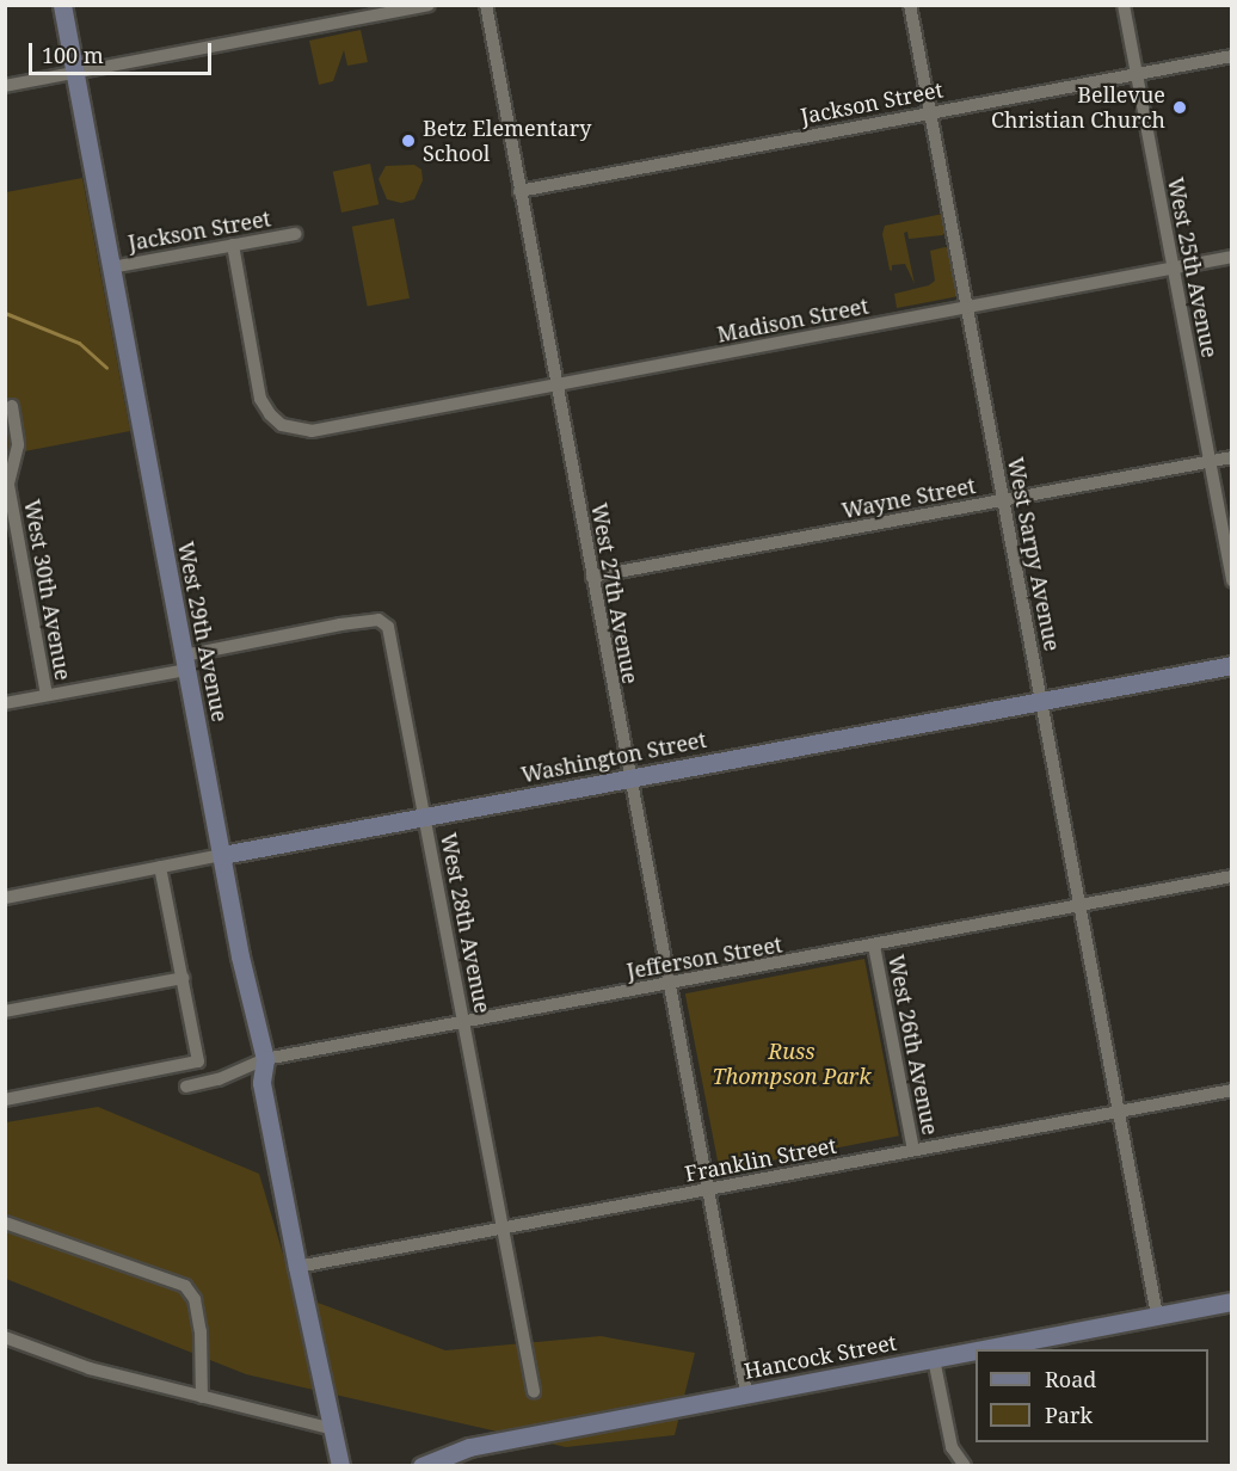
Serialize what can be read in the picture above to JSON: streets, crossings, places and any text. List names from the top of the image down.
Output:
{
  "streets": {
    "street": [
      "Jackson Street",
      "West 25th Avenue",
      "Madison Street",
      "Wayne Street",
      "West Sarpy Avenue",
      "West 30th Avenue",
      "West 27th Avenue",
      "West 29th Avenue",
      "Washington Street",
      "West 28th Avenue",
      "Jefferson Street",
      "West 26th Avenue",
      "Franklin Street",
      "Hancock Street"
    ]
  },
  "crossings": [
    ["Jackson Street", "West 25th Avenue"],
    ["Jackson Street", "Madison Street"],
    ["Jackson Street", "West Sarpy Avenue"],
    ["Jackson Street", "West 27th Avenue"],
    ["Jackson Street", "West 29th Avenue"],
    ["West 25th Avenue", "Madison Street"],
    ["West 25th Avenue", "Wayne Street"],
    ["Madison Street", "West Sarpy Avenue"],
    ["Madison Street", "West 27th Avenue"],
    ["Wayne Street", "West Sarpy Avenue"],
    ["Wayne Street", "West 27th Avenue"],
    ["West Sarpy Avenue", "Washington Street"],
    ["West Sarpy Avenue", "Jefferson Street"],
    ["West Sarpy Avenue", "Franklin Street"],
    ["West Sarpy Avenue", "Hancock Street"],
    ["West 27th Avenue", "Washington Street"],
    ["West 27th Avenue", "Jefferson Street"],
    ["West 27th Avenue", "Franklin Street"],
    ["West 27th Avenue", "Hancock Street"],
    ["West 29th Avenue", "Washington Street"],
    ["West 29th Avenue", "West 28th Avenue"],
    ["West 29th Avenue", "Jefferson Street"],
    ["West 29th Avenue", "Franklin Street"],
    ["Washington Street", "West 28th Avenue"],
    ["West 28th Avenue", "Jefferson Street"],
    ["West 28th Avenue", "Franklin Street"],
    ["Jefferson Street", "West 26th Avenue"],
    ["West 26th Avenue", "Franklin Street"]
  ],
  "parks": ["Russ Thompson Park"],
  "places": ["Bellevue Christian Church", "Betz Elementary School"],
  "legend": ["Road", "Park"],
  "scale_bar": "100 m"
}
